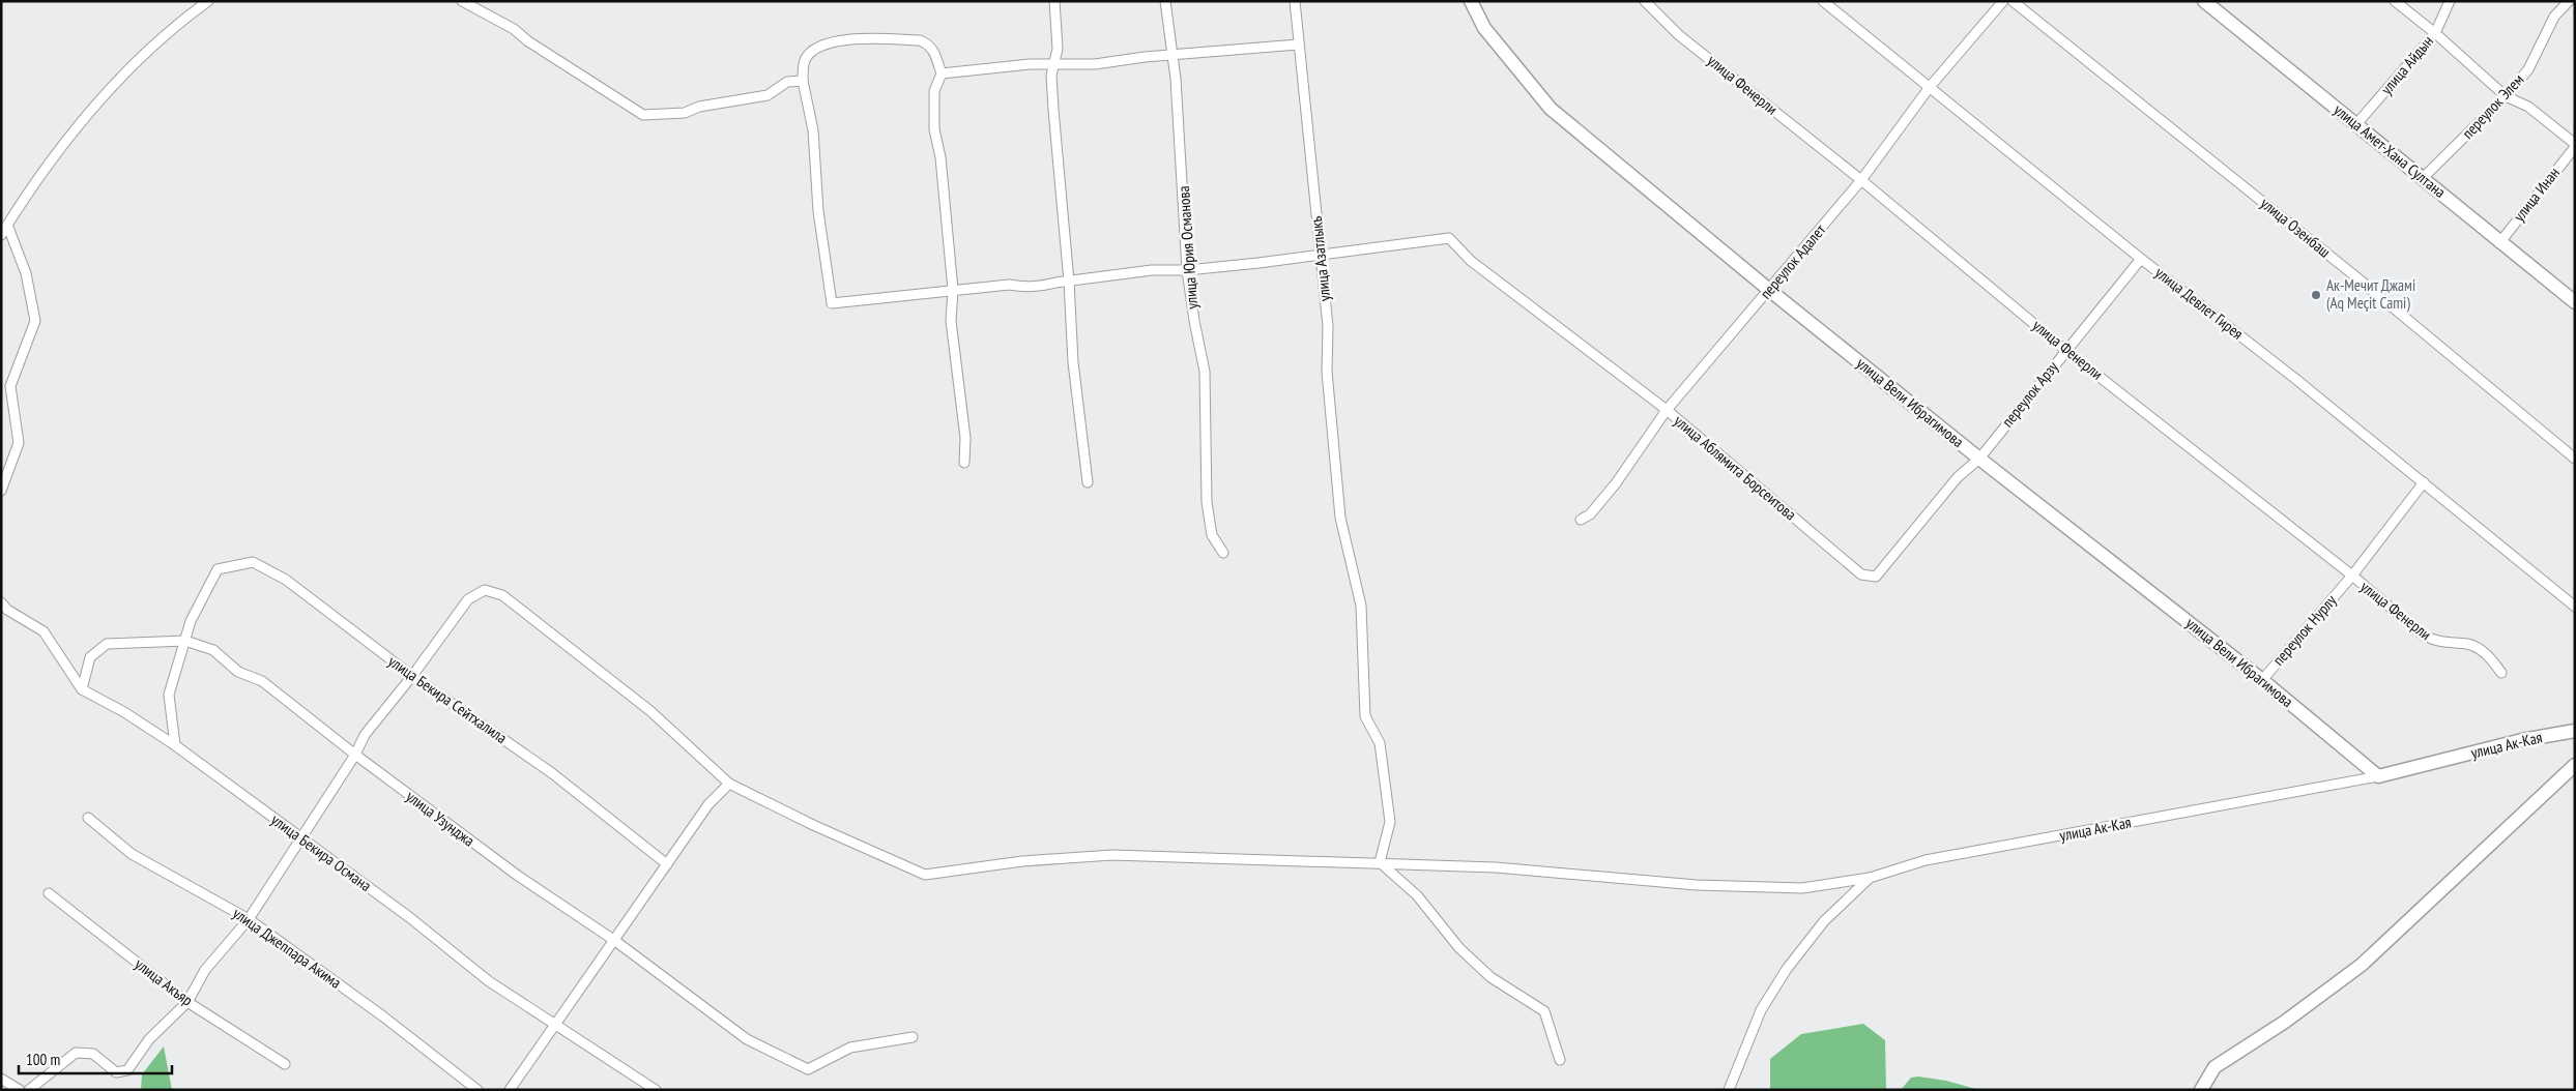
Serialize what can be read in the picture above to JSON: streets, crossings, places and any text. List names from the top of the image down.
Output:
{
  "streets": {
    "street": [
      "улица Айдын",
      "улица Фенерли",
      "переулок Элем",
      "улица Амет-Хана Султана",
      "улица Инан",
      "улица Озенбаш",
      "улица Юрия Османова",
      "улица Азатлыкъ",
      "переулок Адалет",
      "улица Девлет Гирея",
      "переулок Арзу",
      "улица Вели Ибрагимова",
      "улица Аблямита Борсеитова",
      "переулок Нурлу",
      "улица Бекира Сейтхалила",
      "улица Ак-Кая",
      "улица Узунджа",
      "улица Бекира Османа",
      "улица Джеппара Акима",
      "улица Акъяр"
    ]
  },
  "crossings": [
    ["улица Айдын", "улица Амет-Хана Султана"],
    ["улица Фенерли", "переулок Адалет"],
    ["улица Фенерли", "переулок Арзу"],
    ["улица Фенерли", "переулок Нурлу"],
    ["переулок Элем", "улица Амет-Хана Султана"],
    ["улица Амет-Хана Султана", "улица Инан"],
    ["улица Азатлыкъ", "улица Аблямита Борсеитова"],
    ["переулок Адалет", "улица Девлет Гирея"],
    ["переулок Адалет", "улица Вели Ибрагимова"],
    ["переулок Адалет", "улица Аблямита Борсеитова"],
    ["улица Девлет Гирея", "переулок Арзу"],
    ["улица Девлет Гирея", "переулок Нурлу"],
    ["переулок Арзу", "улица Вели Ибрагимова"],
    ["переулок Арзу", "улица Аблямита Борсеитова"],
    ["улица Вели Ибрагимова", "улица Аблямита Борсеитова"],
    ["улица Вели Ибрагимова", "переулок Нурлу"],
    ["улица Вели Ибрагимова", "улица Ак-Кая"],
    ["улица Бекира Сейтхалила", "улица Узунджа"],
    ["улица Узунджа", "улица Бекира Османа"]
  ],
  "places": ["Ак-Мечит Джамі (Aq Meçit Cami)"],
  "scale_bar": "100 m"
}
